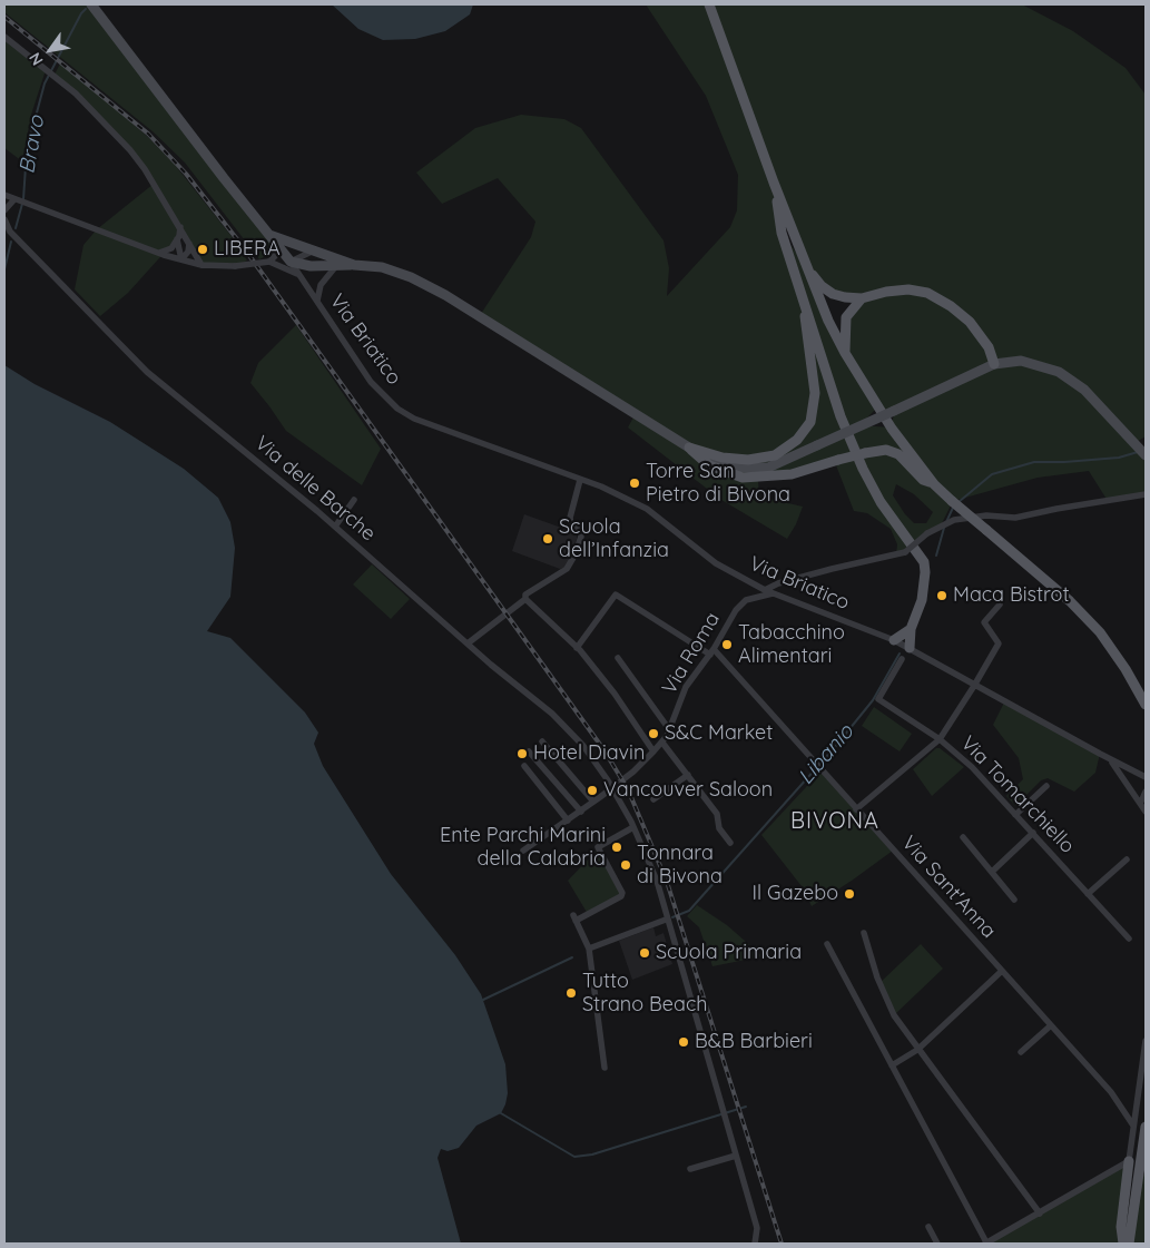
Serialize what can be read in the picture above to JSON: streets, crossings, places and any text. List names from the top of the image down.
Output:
{
  "streets": {
    "street": [
      "Via Briatico",
      "Via delle Barche",
      "Via Roma",
      "Via Tomarchiello",
      "Via Sant'Anna"
    ]
  },
  "crossings": [
    ["Via Briatico", "Via Roma"],
    ["Via delle Barche", "Via Roma"],
    ["Via Roma", "Via Sant'Anna"]
  ],
  "districts": ["BIVONA"],
  "water": ["Bravo", "Libanio"],
  "places": [
    "LIBERA",
    "Torre San Pietro di Bivona",
    "Scuola dell’Infanzia",
    "Maca Bistrot",
    "Tabacchino Alimentari",
    "S&C Market",
    "Hotel Diavin",
    "Vancouver Saloon",
    "Ente Parchi Marini della Calabria",
    "Tonnara di Bivona",
    "Il Gazebo",
    "Scuola Primaria",
    "Tutto Strano Beach",
    "B&B Barbieri"
  ],
  "north": "bottom left"
}
